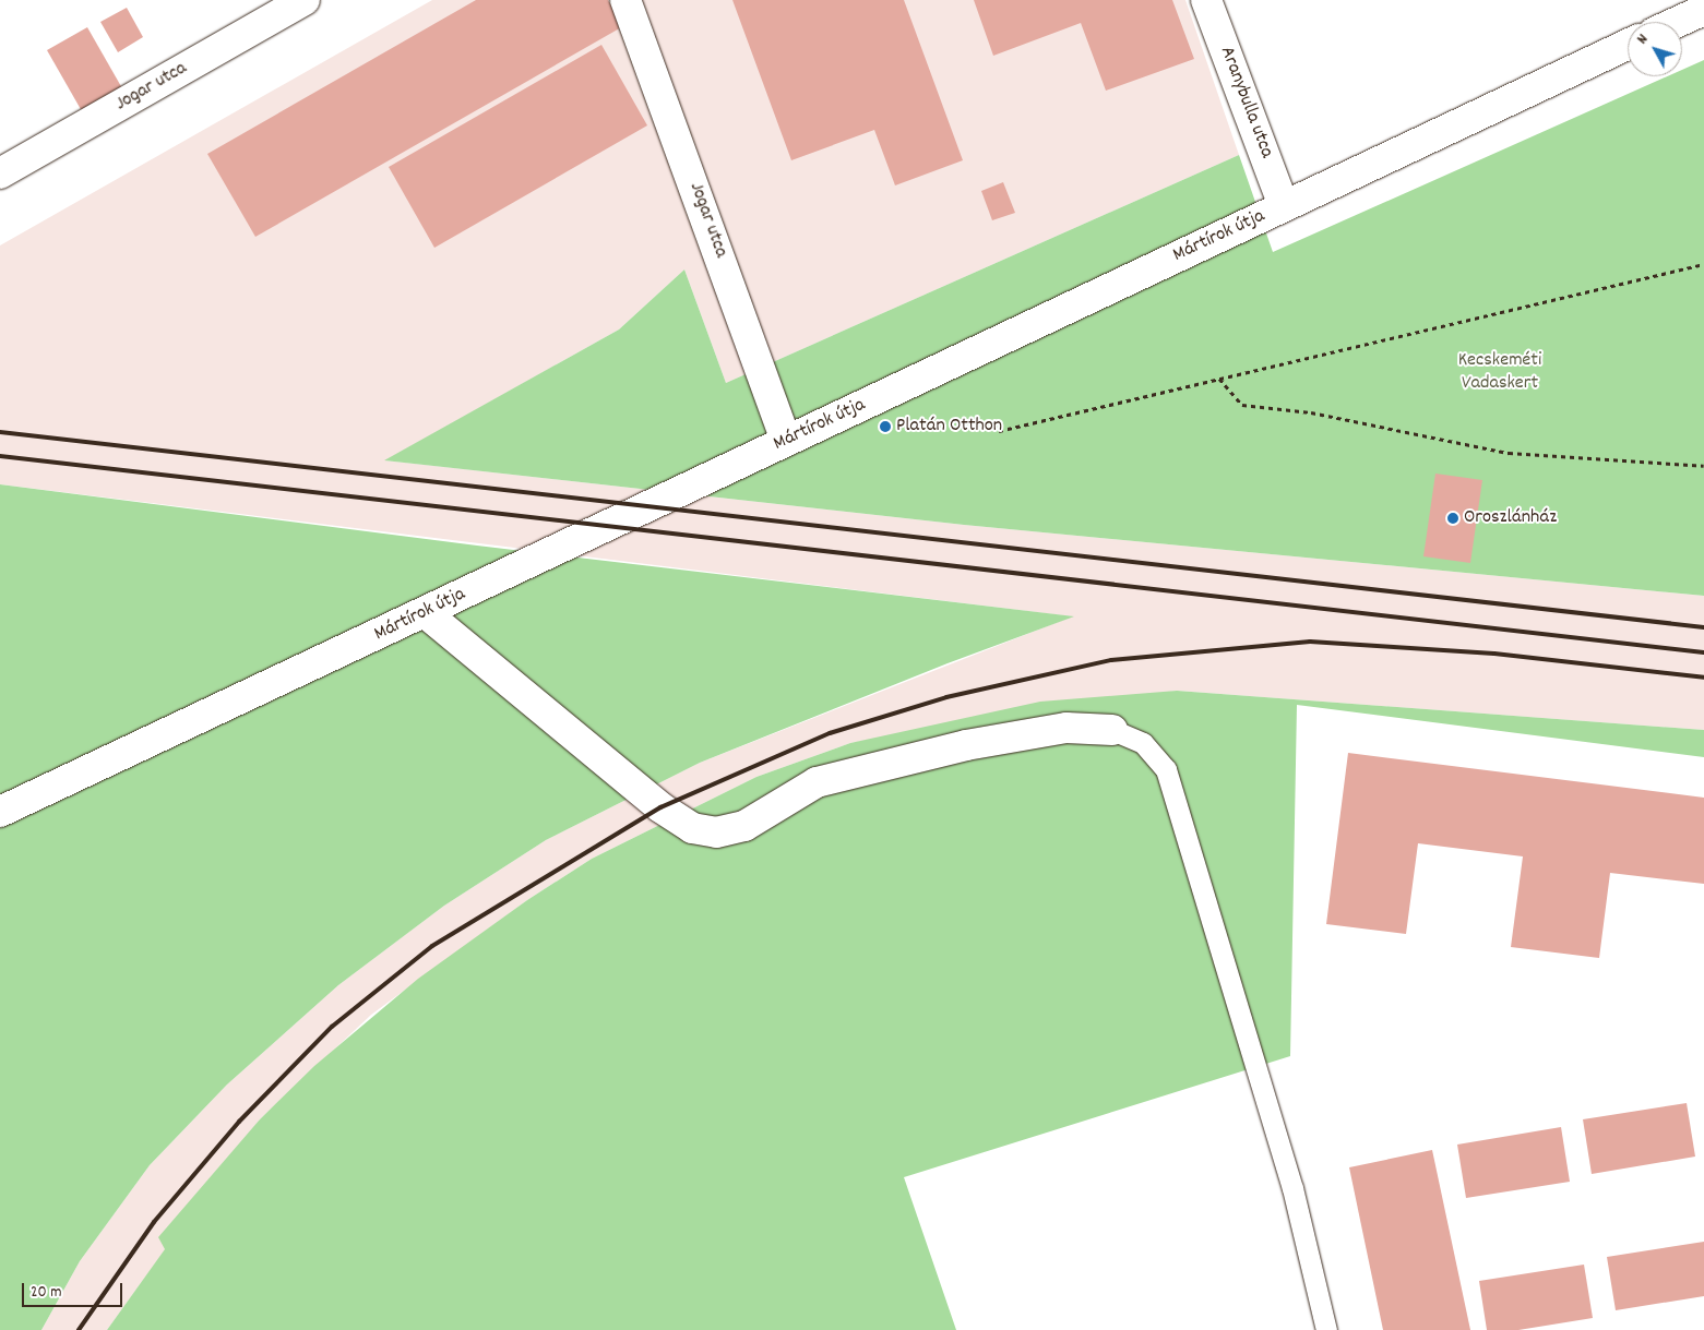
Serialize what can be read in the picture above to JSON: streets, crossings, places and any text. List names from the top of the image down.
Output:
{
  "streets": {
    "street": ["Jogar utca", "Aranybulla utca", "Mártírok útja"]
  },
  "crossings": [
    ["Jogar utca", "Mártírok útja"],
    ["Aranybulla utca", "Mártírok útja"]
  ],
  "parks": ["Kecskeméti Vadaskert"],
  "places": ["Platán Otthon", "Oroszlánház"],
  "scale_bar": "20 m",
  "north": "top left"
}
